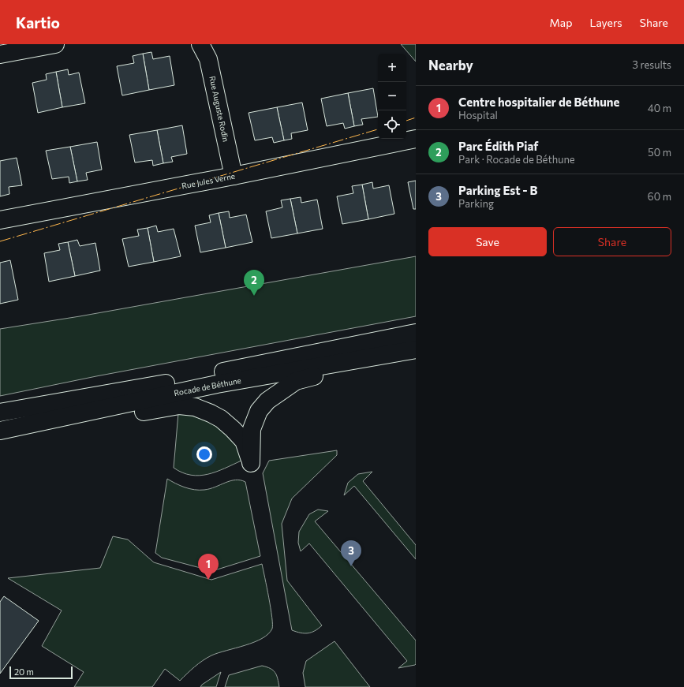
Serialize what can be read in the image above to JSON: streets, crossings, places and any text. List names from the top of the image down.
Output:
{
  "streets": {
    "main road": ["Rue Auguste Rodin", "Rue Jules Verne", "Rocade de Béthune"]
  },
  "crossings": [
    ["Rue Auguste Rodin", "Rue Jules Verne"]
  ],
  "scale_bar": "20 m",
  "page": {
    "header": "Kartio",
    "nav": ["Map", "Layers", "Share"],
    "heading": ["Nearby", "3 results"],
    "map_buttons": ["+", "−"],
    "list": [
      {
        "mark": "1",
        "name": "Centre hospitalier de Béthune",
        "note": "Hospital",
        "value": "40 m"
      },
      {
        "mark": "2",
        "name": "Parc Édith Piaf",
        "note": "Park · Rocade de Béthune",
        "value": "50 m"
      },
      {
        "mark": "3",
        "name": "Parking Est - B",
        "note": "Parking",
        "value": "60 m"
      }
    ],
    "buttons": ["Save", "Share"],
    "pins": ["2", "3", "1"],
    "scale": "20 m"
  }
}
